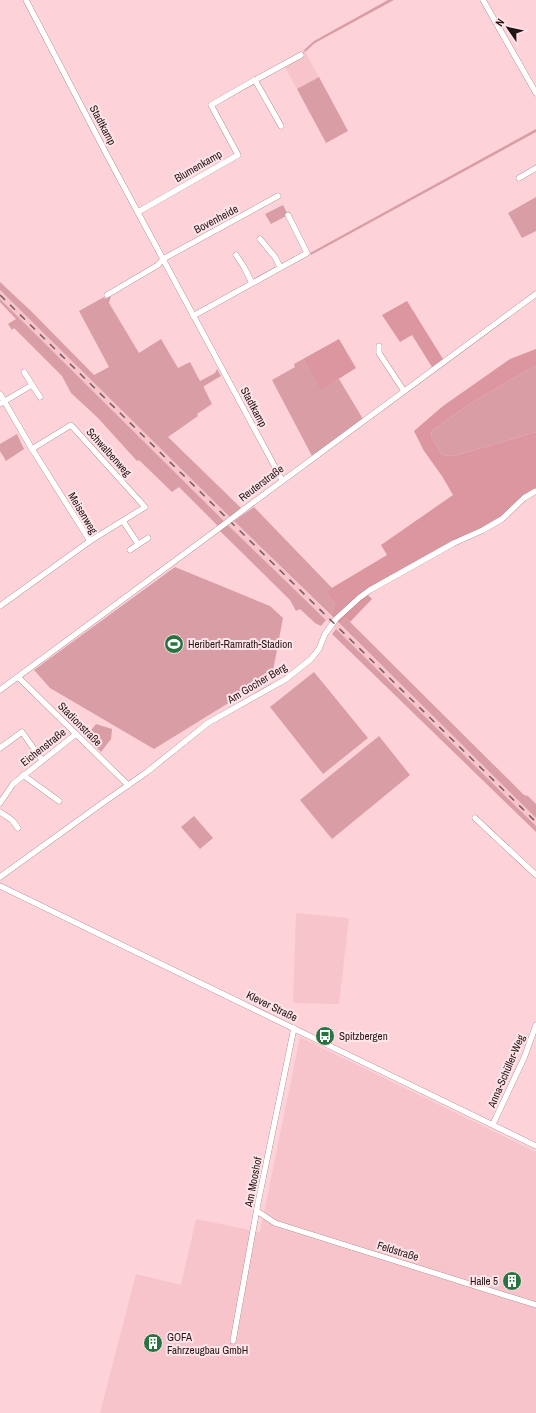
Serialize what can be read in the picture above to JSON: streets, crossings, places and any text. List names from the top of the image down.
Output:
{
  "streets": {
    "street": [
      "Stadtkamp",
      "Blumenkamp",
      "Bovenheide",
      "Schwalbenweg",
      "Reuterstraße",
      "Meisenweg",
      "Am Gocher Berg",
      "Stadionstraße",
      "Eichenstraße",
      "Klever Straße",
      "Anna-Schüller-Weg",
      "Am Mooshof",
      "Feldstraße"
    ]
  },
  "crossings": [
    ["Stadtkamp", "Blumenkamp"],
    ["Stadtkamp", "Bovenheide"],
    ["Stadtkamp", "Reuterstraße"],
    ["Schwalbenweg", "Meisenweg"],
    ["Reuterstraße", "Stadionstraße"],
    ["Am Gocher Berg", "Stadionstraße"],
    ["Stadionstraße", "Eichenstraße"],
    ["Klever Straße", "Anna-Schüller-Weg"],
    ["Klever Straße", "Am Mooshof"],
    ["Am Mooshof", "Feldstraße"]
  ],
  "places": {
    "sports": ["Heribert-Ramrath-Stadion"],
    "bus stop": ["Spitzbergen"],
    "building": ["Halle 5", "GOFA Fahrzeugbau GmbH"]
  },
  "north": "top left"
}
